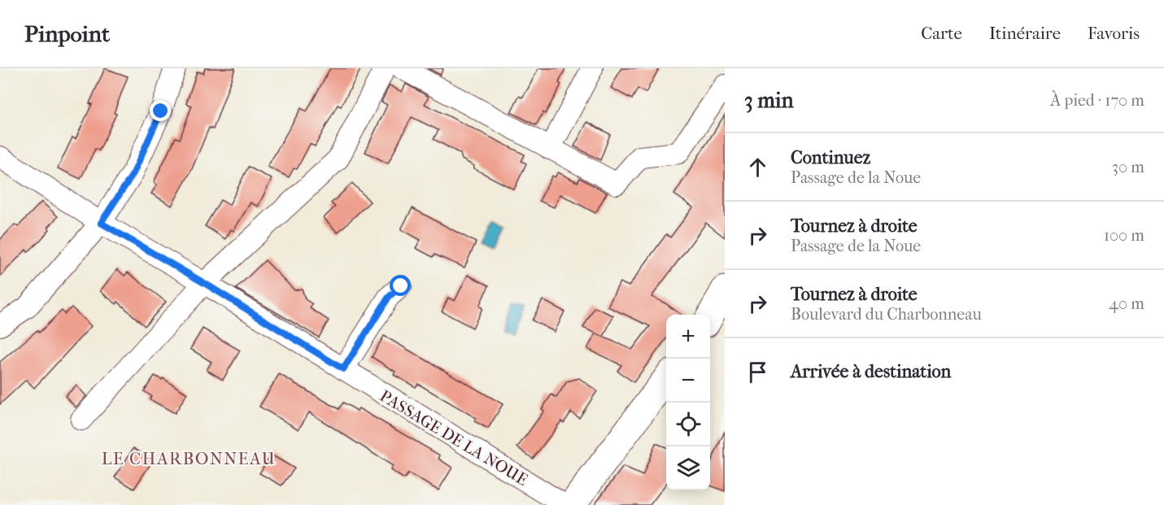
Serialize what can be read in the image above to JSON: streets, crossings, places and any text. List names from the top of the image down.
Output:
{
  "streets": {
    "street": ["PASSAGE DE LA NOUE"]
  },
  "districts": ["LE CHARBONNEAU"],
  "page": {
    "header": "Pinpoint",
    "nav": ["Carte", "Itinéraire", "Favoris"],
    "heading": ["3 min", "À pied · 170 m"],
    "list": [
      ["Continuez", "Passage de la Noue", "30 m"],
      ["Tournez à droite", "Passage de la Noue", "100 m"],
      ["Tournez à droite", "Boulevard du Charbonneau", "40 m"],
      "Arrivée à destination"
    ],
    "map_buttons": ["+", "−"]
  }
}
